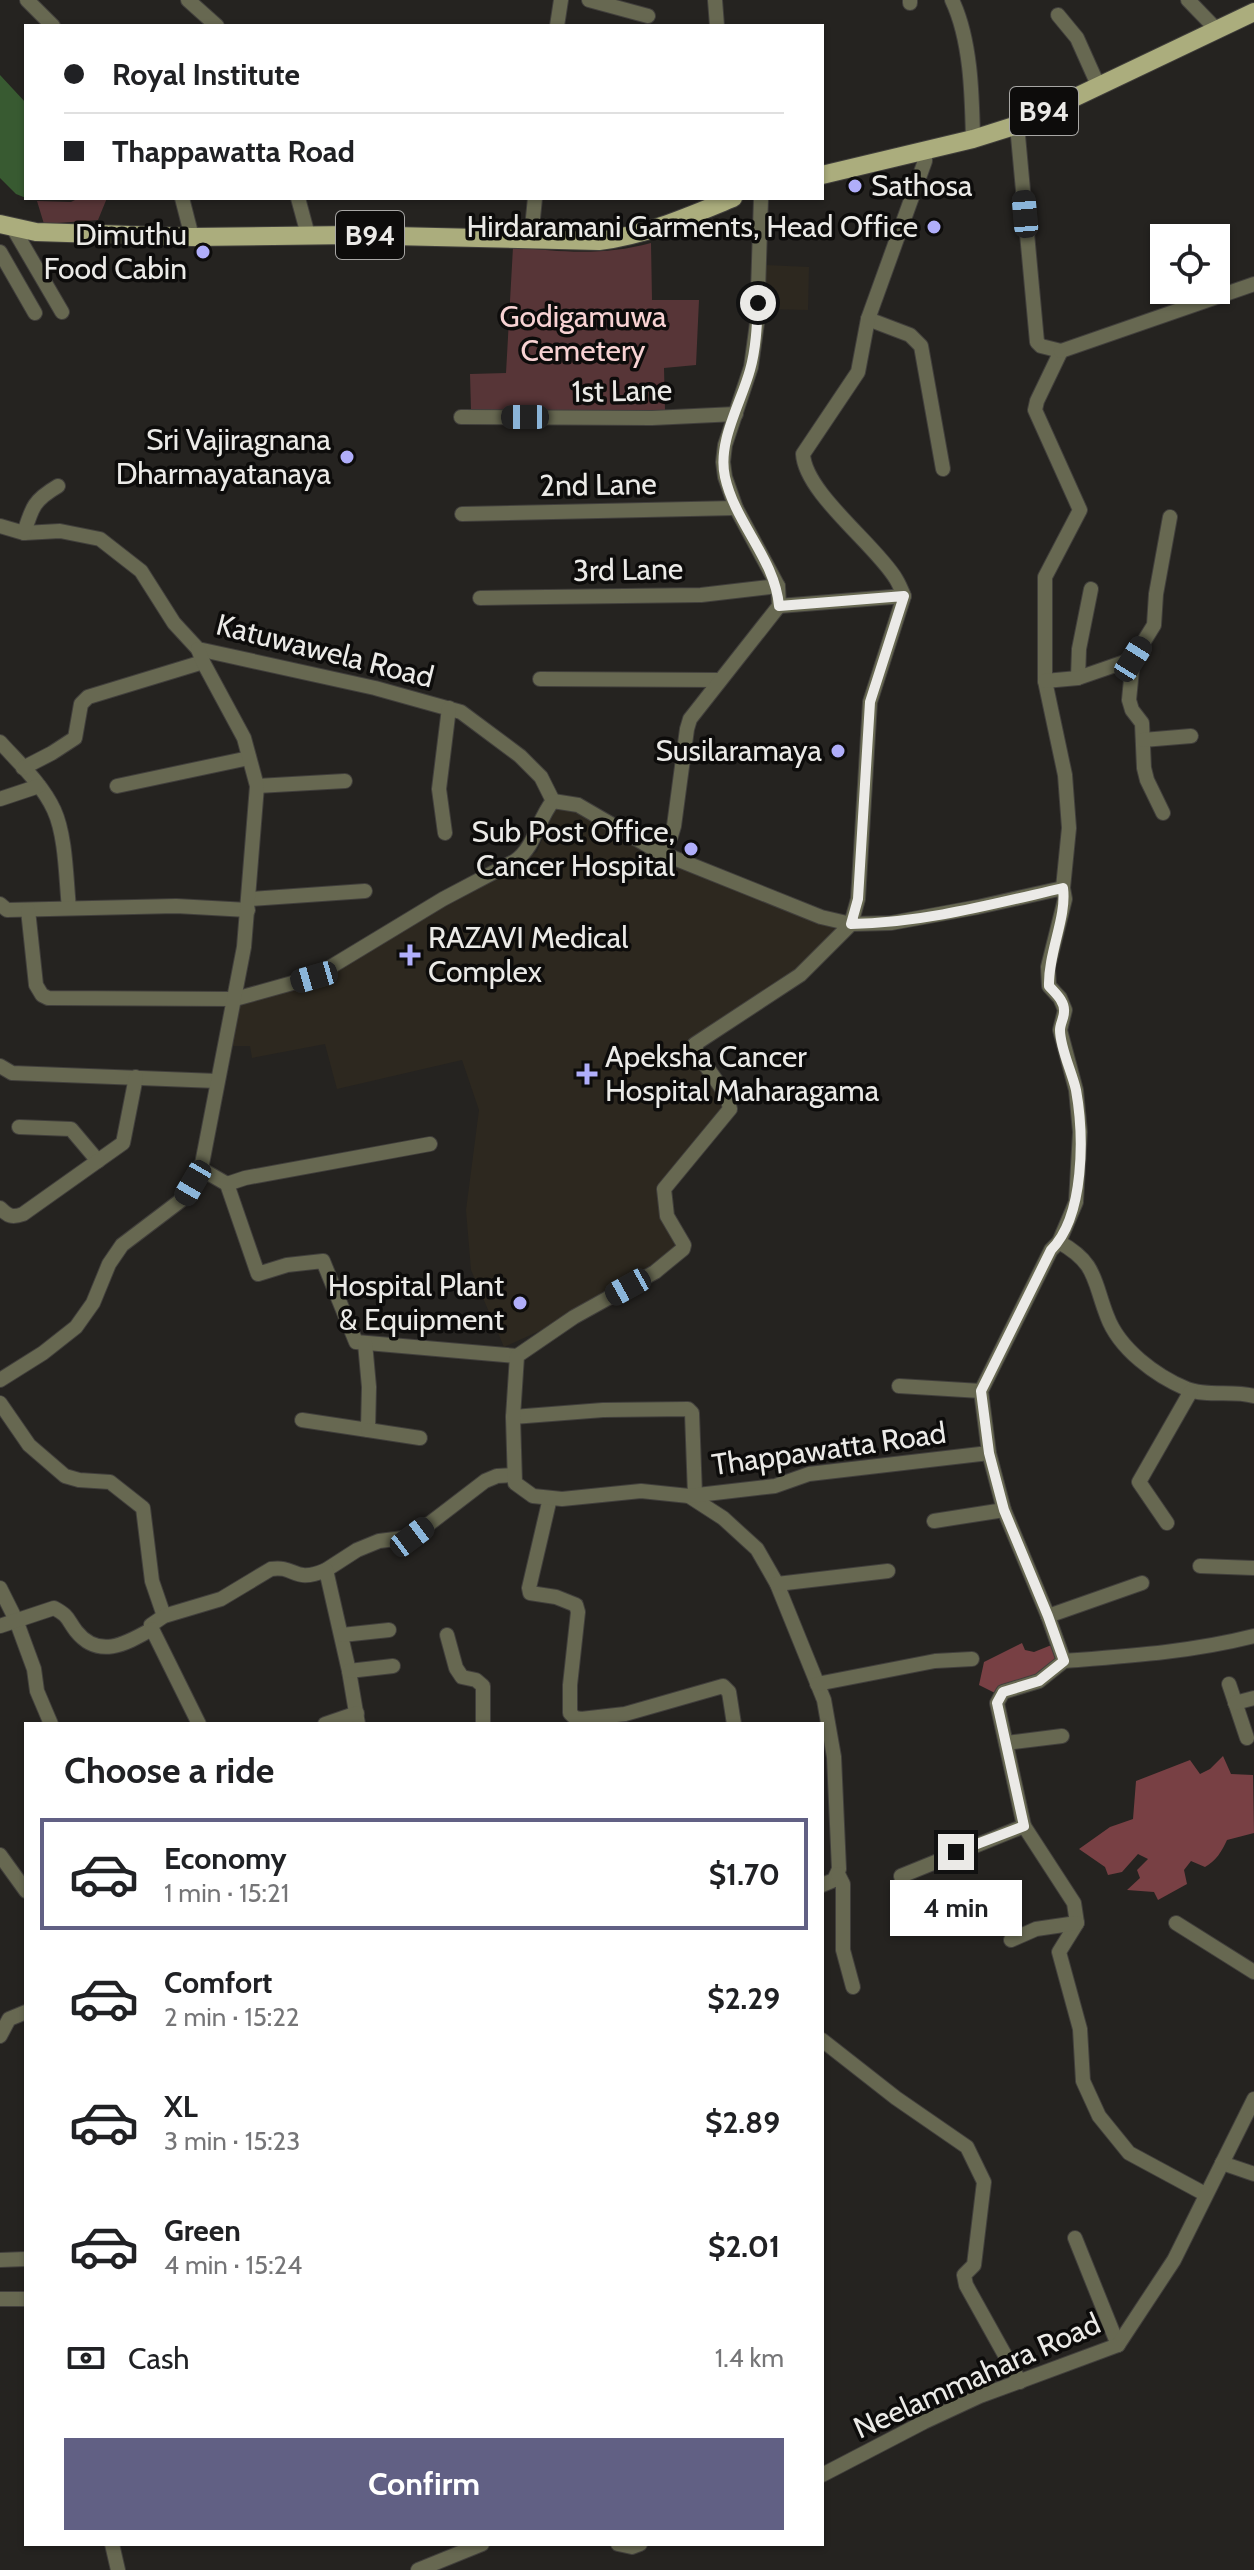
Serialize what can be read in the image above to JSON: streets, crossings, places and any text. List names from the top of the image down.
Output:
{
  "streets": {
    "main road": ["B94"],
    "street": [
      "1st Lane",
      "2nd Lane",
      "3rd Lane",
      "Katuwawela Road",
      "Thappawatta Road",
      "Neelammahara Road"
    ]
  },
  "parks": ["Godigamuwa Cemetery"],
  "places": {
    "other": [
      "Sathosa",
      "Hirdaramani Garments, Head Office",
      "Dimuthu Food Cabin",
      "Sri Vajiragnana Dharmayatanaya",
      "Susilaramaya",
      "Sub Post Office, Cancer Hospital",
      "Hospital Plant & Equipment"
    ],
    "health": ["RAZAVI Medical Complex", "Apeksha Cancer Hospital Maharagama"]
  },
  "page": {
    "banner": ["Royal Institute", "Thappawatta Road"],
    "heading": "Choose a ride",
    "list": [
      {
        "name": "Economy",
        "note": "1 min · 15:21",
        "value": "$1.70"
      },
      {
        "name": "Comfort",
        "note": "2 min · 15:22",
        "value": "$2.29"
      },
      {
        "name": "XL",
        "note": "3 min · 15:23",
        "value": "$2.89"
      },
      {
        "name": "Green",
        "note": "4 min · 15:24",
        "value": "$2.01"
      }
    ],
    "bubble": "4 min",
    "pay": ["Cash", "1.4 km"],
    "buttons": "Confirm"
  }
}
